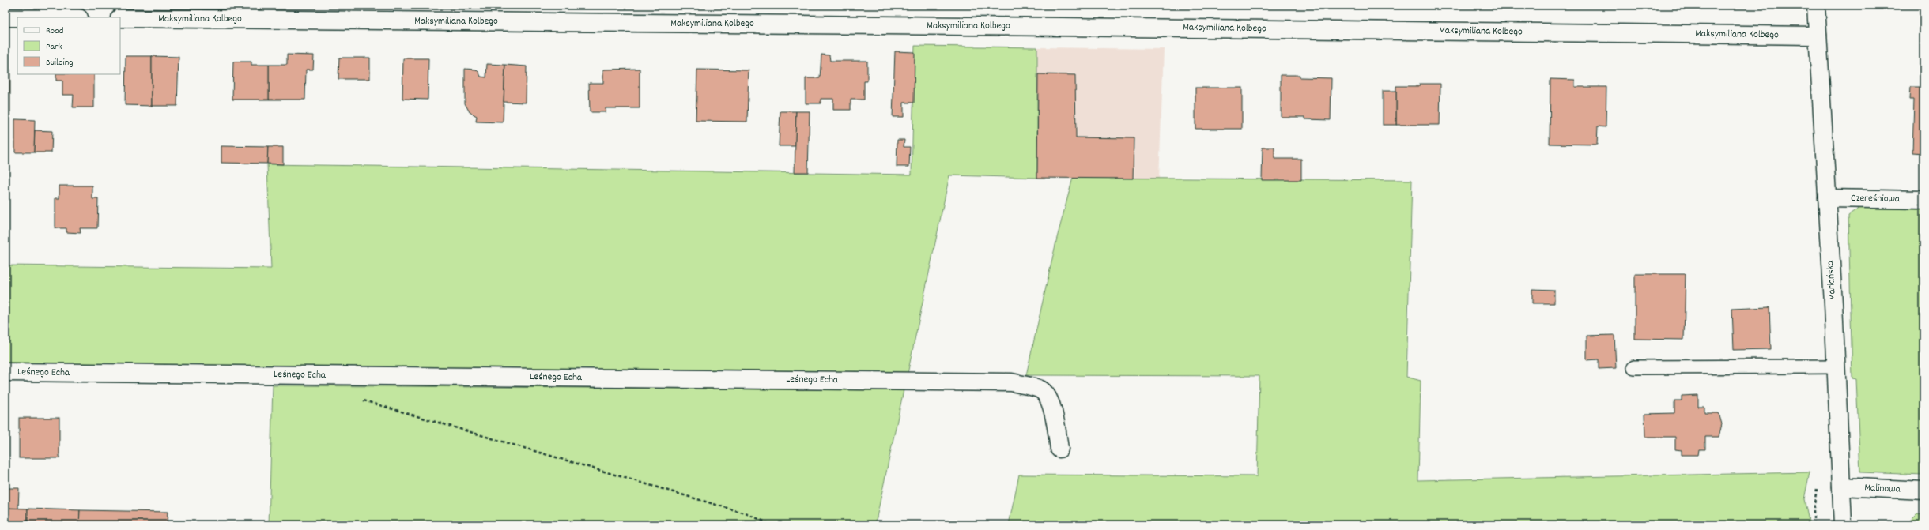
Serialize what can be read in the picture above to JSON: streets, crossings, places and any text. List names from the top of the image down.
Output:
{
  "streets": {
    "street": [
      "Maksymiliana Kolbego",
      "Czereśniowa",
      "Mariańska",
      "Leśnego Echa",
      "Malinowa"
    ]
  },
  "crossings": [
    ["Maksymiliana Kolbego", "Mariańska"],
    ["Czereśniowa", "Mariańska"],
    ["Mariańska", "Malinowa"]
  ],
  "legend": ["Road", "Park", "Building"]
}
